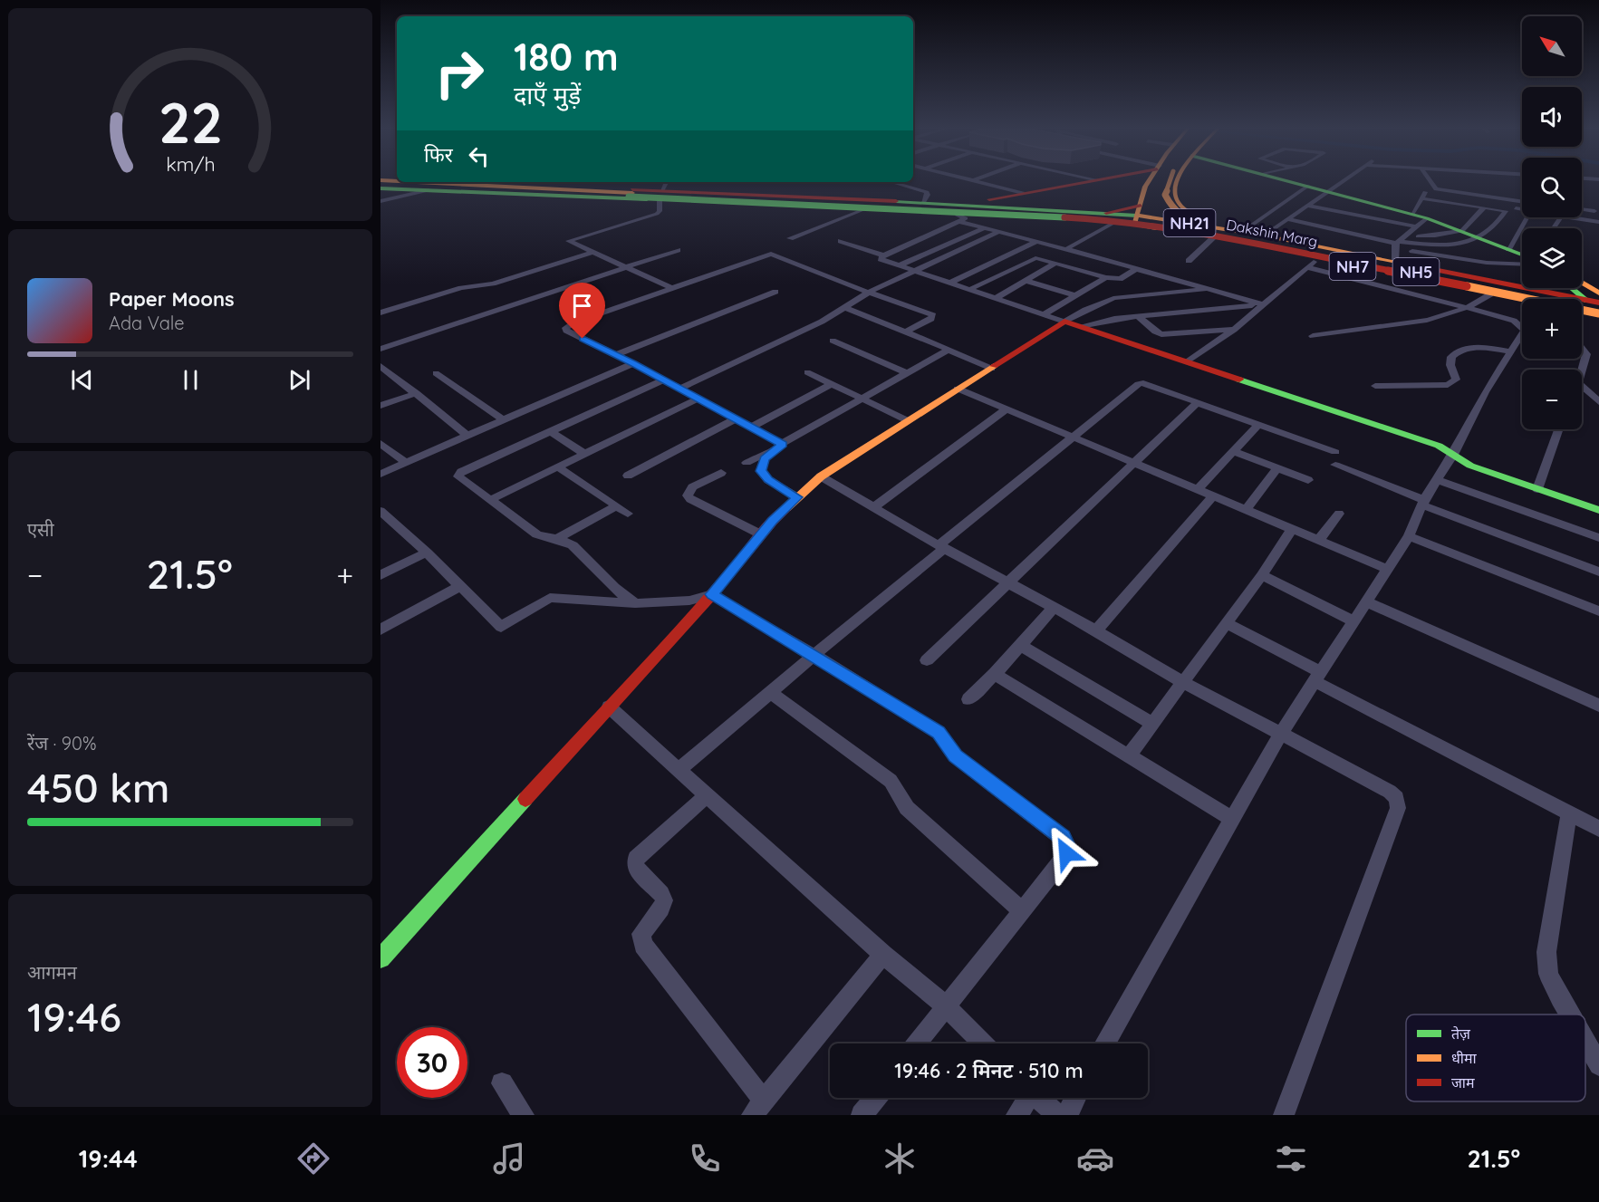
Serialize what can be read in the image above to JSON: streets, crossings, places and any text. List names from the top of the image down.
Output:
{
  "streets": {
    "main road": [
      "NH21",
      "Dakshin Marg",
      "NH7",
      "NH5"
    ]
  },
  "crossings": [
    ["Dakshin Marg", "NH7"],
    ["Dakshin Marg", "NH5"],
    ["NH7", "NH5"]
  ],
  "legend": ["तेज़", "धीमा", "जाम"],
  "north": "top left",
  "page": {
    "map_buttons": ["+", "−"],
    "turn": ["180 m", "दाएँ मुड़ें"],
    "then": "फिर",
    "song": ["Paper Moons", "Ada Vale"],
    "tile": [
      "एसी",
      ["रेंज · 90%", "450 km"],
      ["आगमन", "19:46"]
    ],
    "heat": ["−", "21.5°", "+"],
    "limit": "30",
    "trip": "19:46 · 2 मिनट · 510 m",
    "tabs": ["19:44", "21.5°"],
    "gauge": ["22", "km/h"]
  }
}
